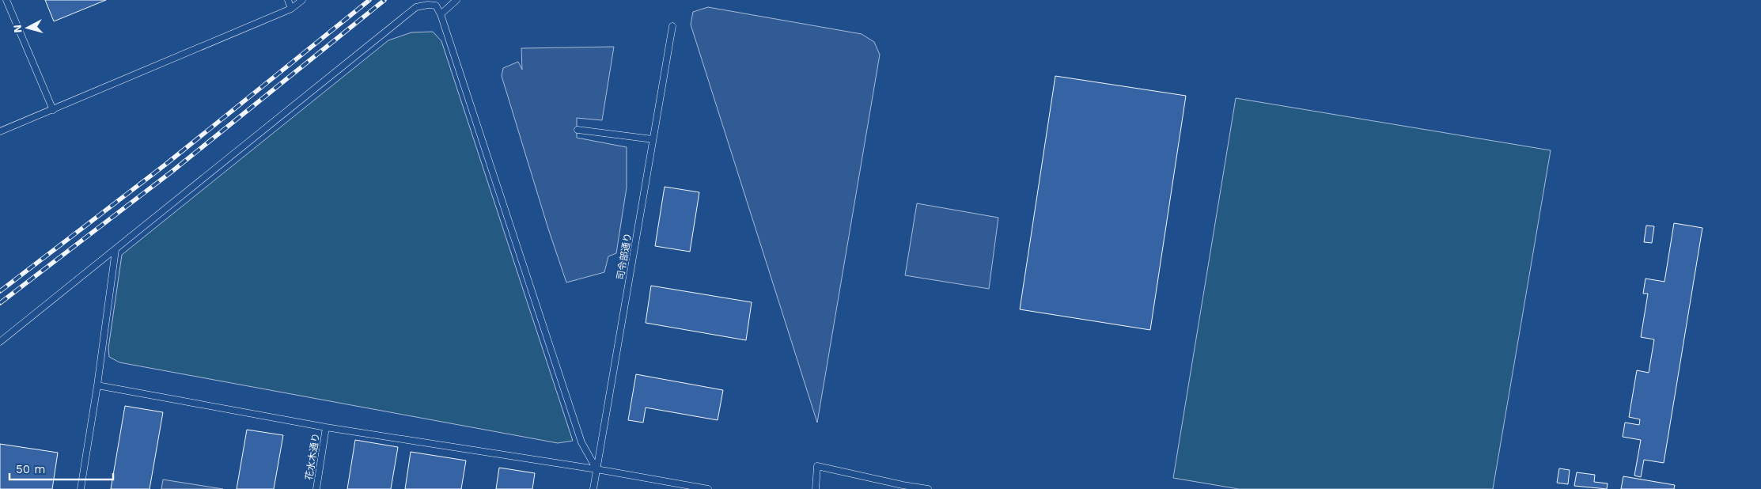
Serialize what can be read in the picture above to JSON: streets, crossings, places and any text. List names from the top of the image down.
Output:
{
  "streets": {
    "lane": ["司令部通り", "花水木通り"]
  },
  "scale_bar": "50 m",
  "north": "left"
}
